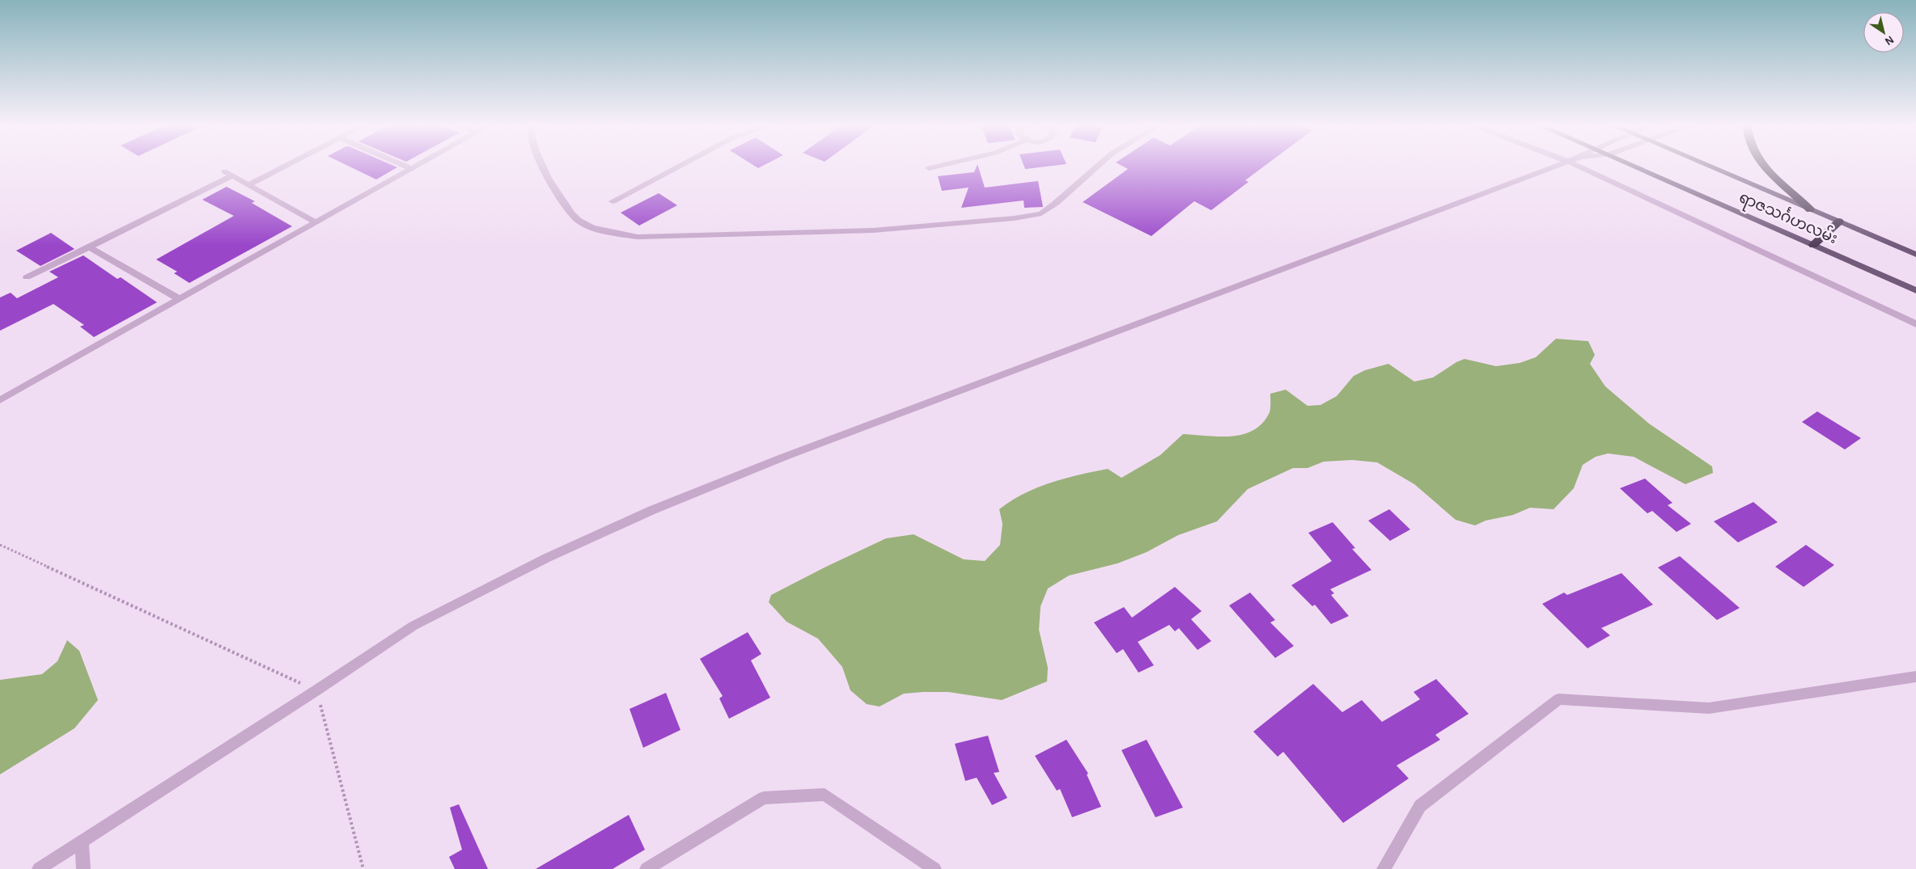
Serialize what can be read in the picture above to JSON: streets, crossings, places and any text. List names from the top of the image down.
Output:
{
  "streets": {
    "main road": ["ရာဇသင်္ဂဟလမ်း"]
  },
  "north": "bottom right"
}
